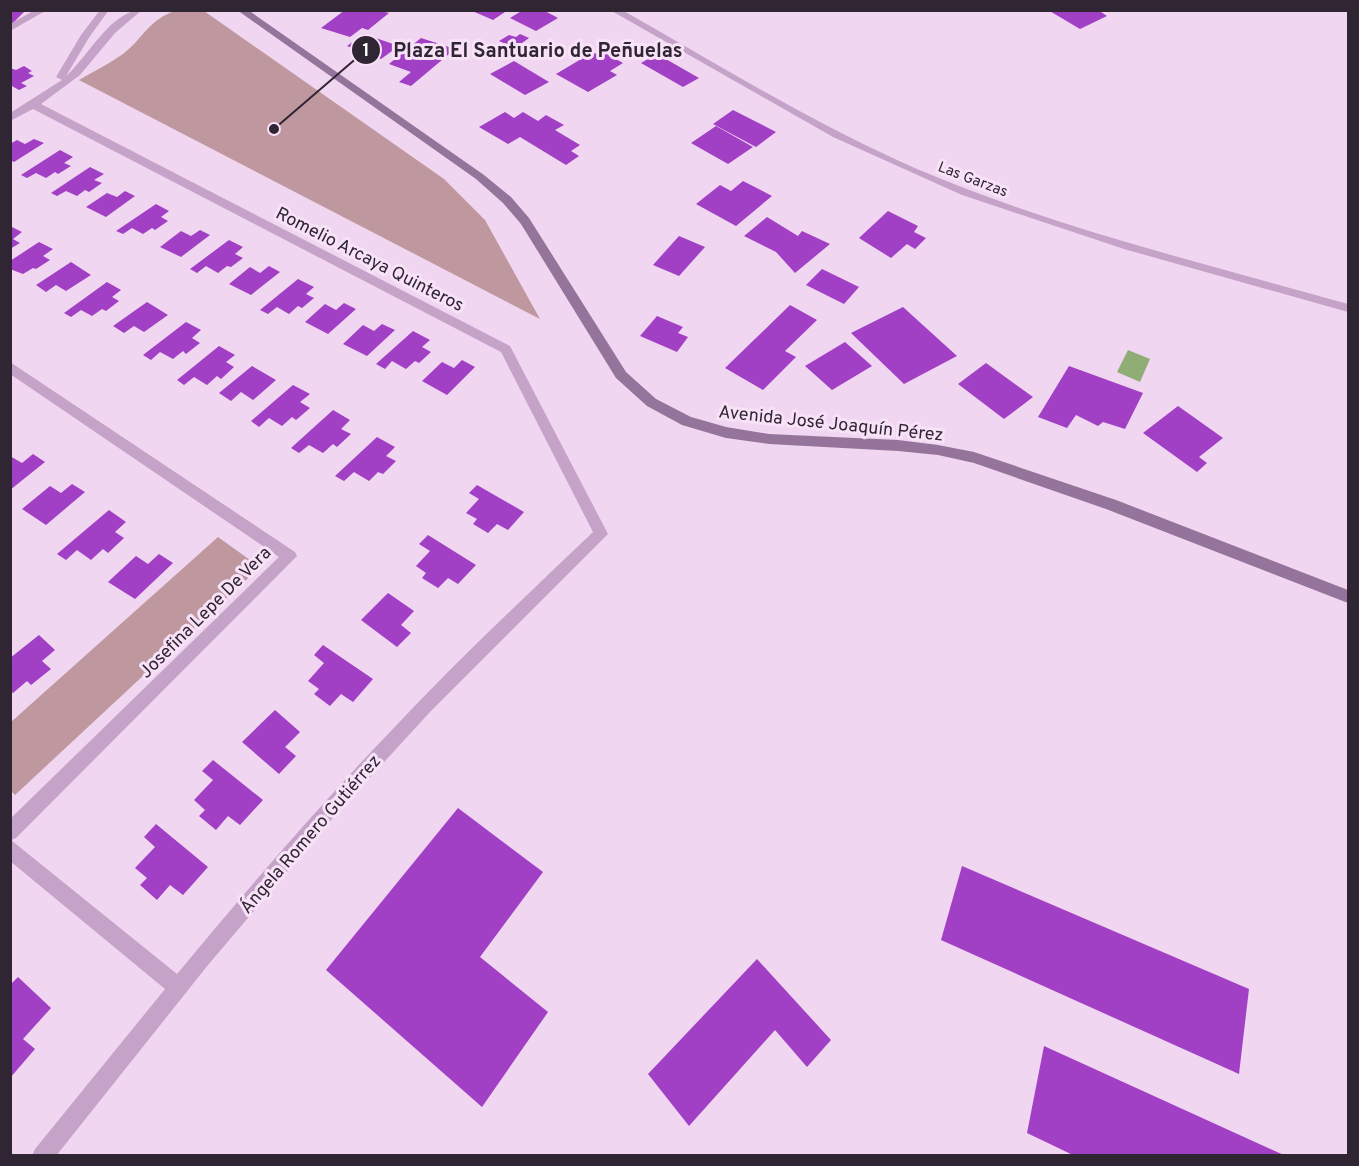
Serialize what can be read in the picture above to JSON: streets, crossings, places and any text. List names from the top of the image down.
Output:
{
  "streets": {
    "main road": ["Avenida José Joaquín Pérez"],
    "street": [
      "Las Garzas",
      "Romelio Arcaya Quinteros",
      "Josefina Lepe De Vera",
      "Ángela Romero Gutiérrez"
    ]
  },
  "crossings": [
    ["Romelio Arcaya Quinteros", "Ángela Romero Gutiérrez"]
  ],
  "places": ["Plaza El Santuario de Peñuelas"]
}
